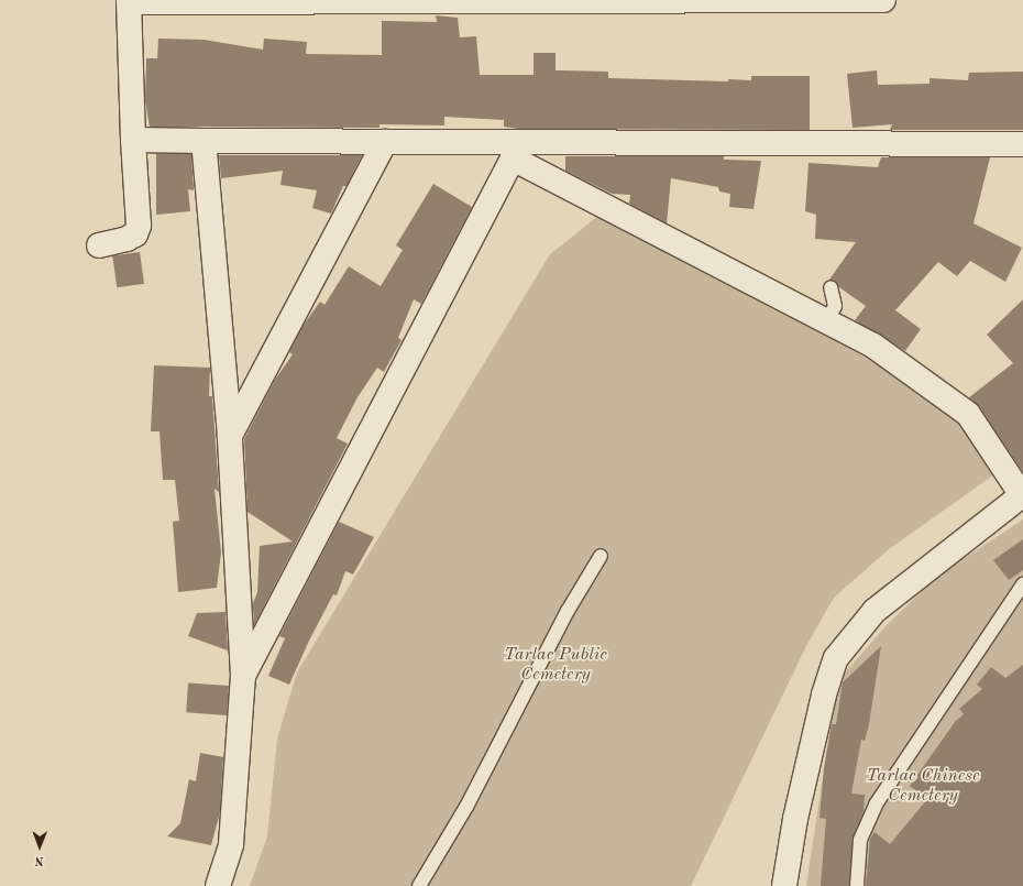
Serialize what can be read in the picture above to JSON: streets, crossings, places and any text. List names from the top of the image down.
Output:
{
  "parks": ["Tarlac Public Cemetery", "Tarlac Chinese Cemetery"],
  "north": "bottom"
}
